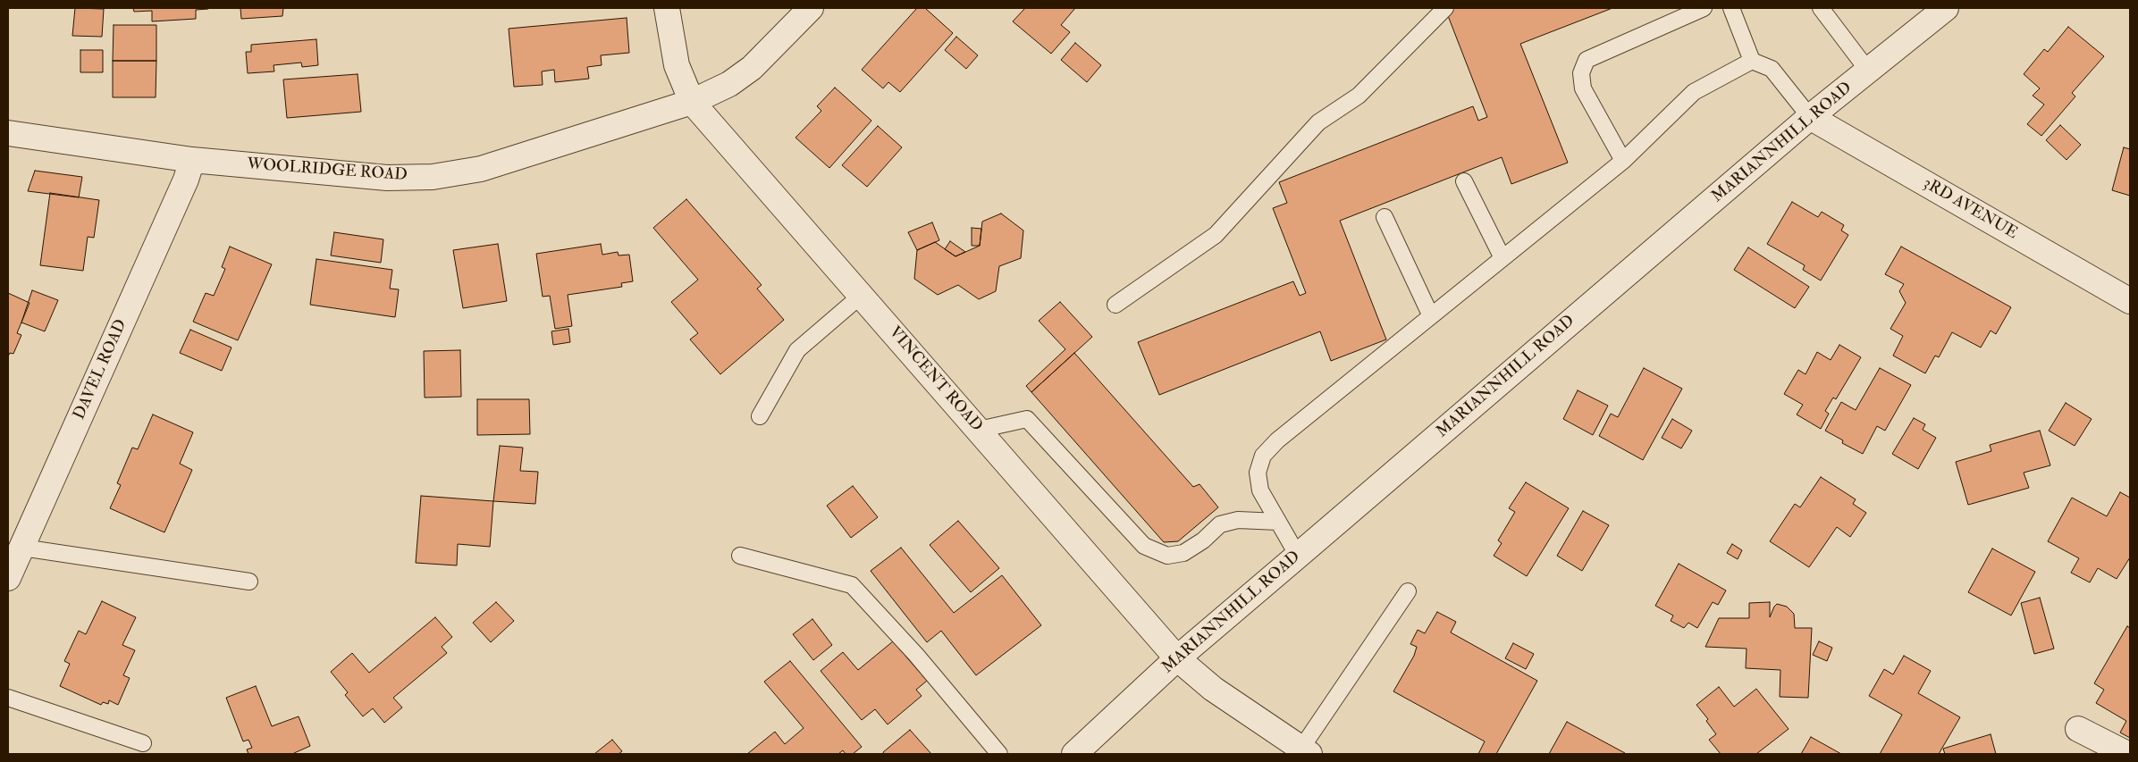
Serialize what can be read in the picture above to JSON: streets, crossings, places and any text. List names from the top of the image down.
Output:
{
  "streets": {
    "street": [
      "MARIANNHILL ROAD",
      "WOOLRIDGE ROAD",
      "3RD AVENUE",
      "DAVEL ROAD",
      "VINCENT ROAD"
    ]
  },
  "crossings": [
    ["MARIANNHILL ROAD", "3RD AVENUE"],
    ["MARIANNHILL ROAD", "VINCENT ROAD"],
    ["WOOLRIDGE ROAD", "DAVEL ROAD"],
    ["WOOLRIDGE ROAD", "VINCENT ROAD"]
  ]
}
